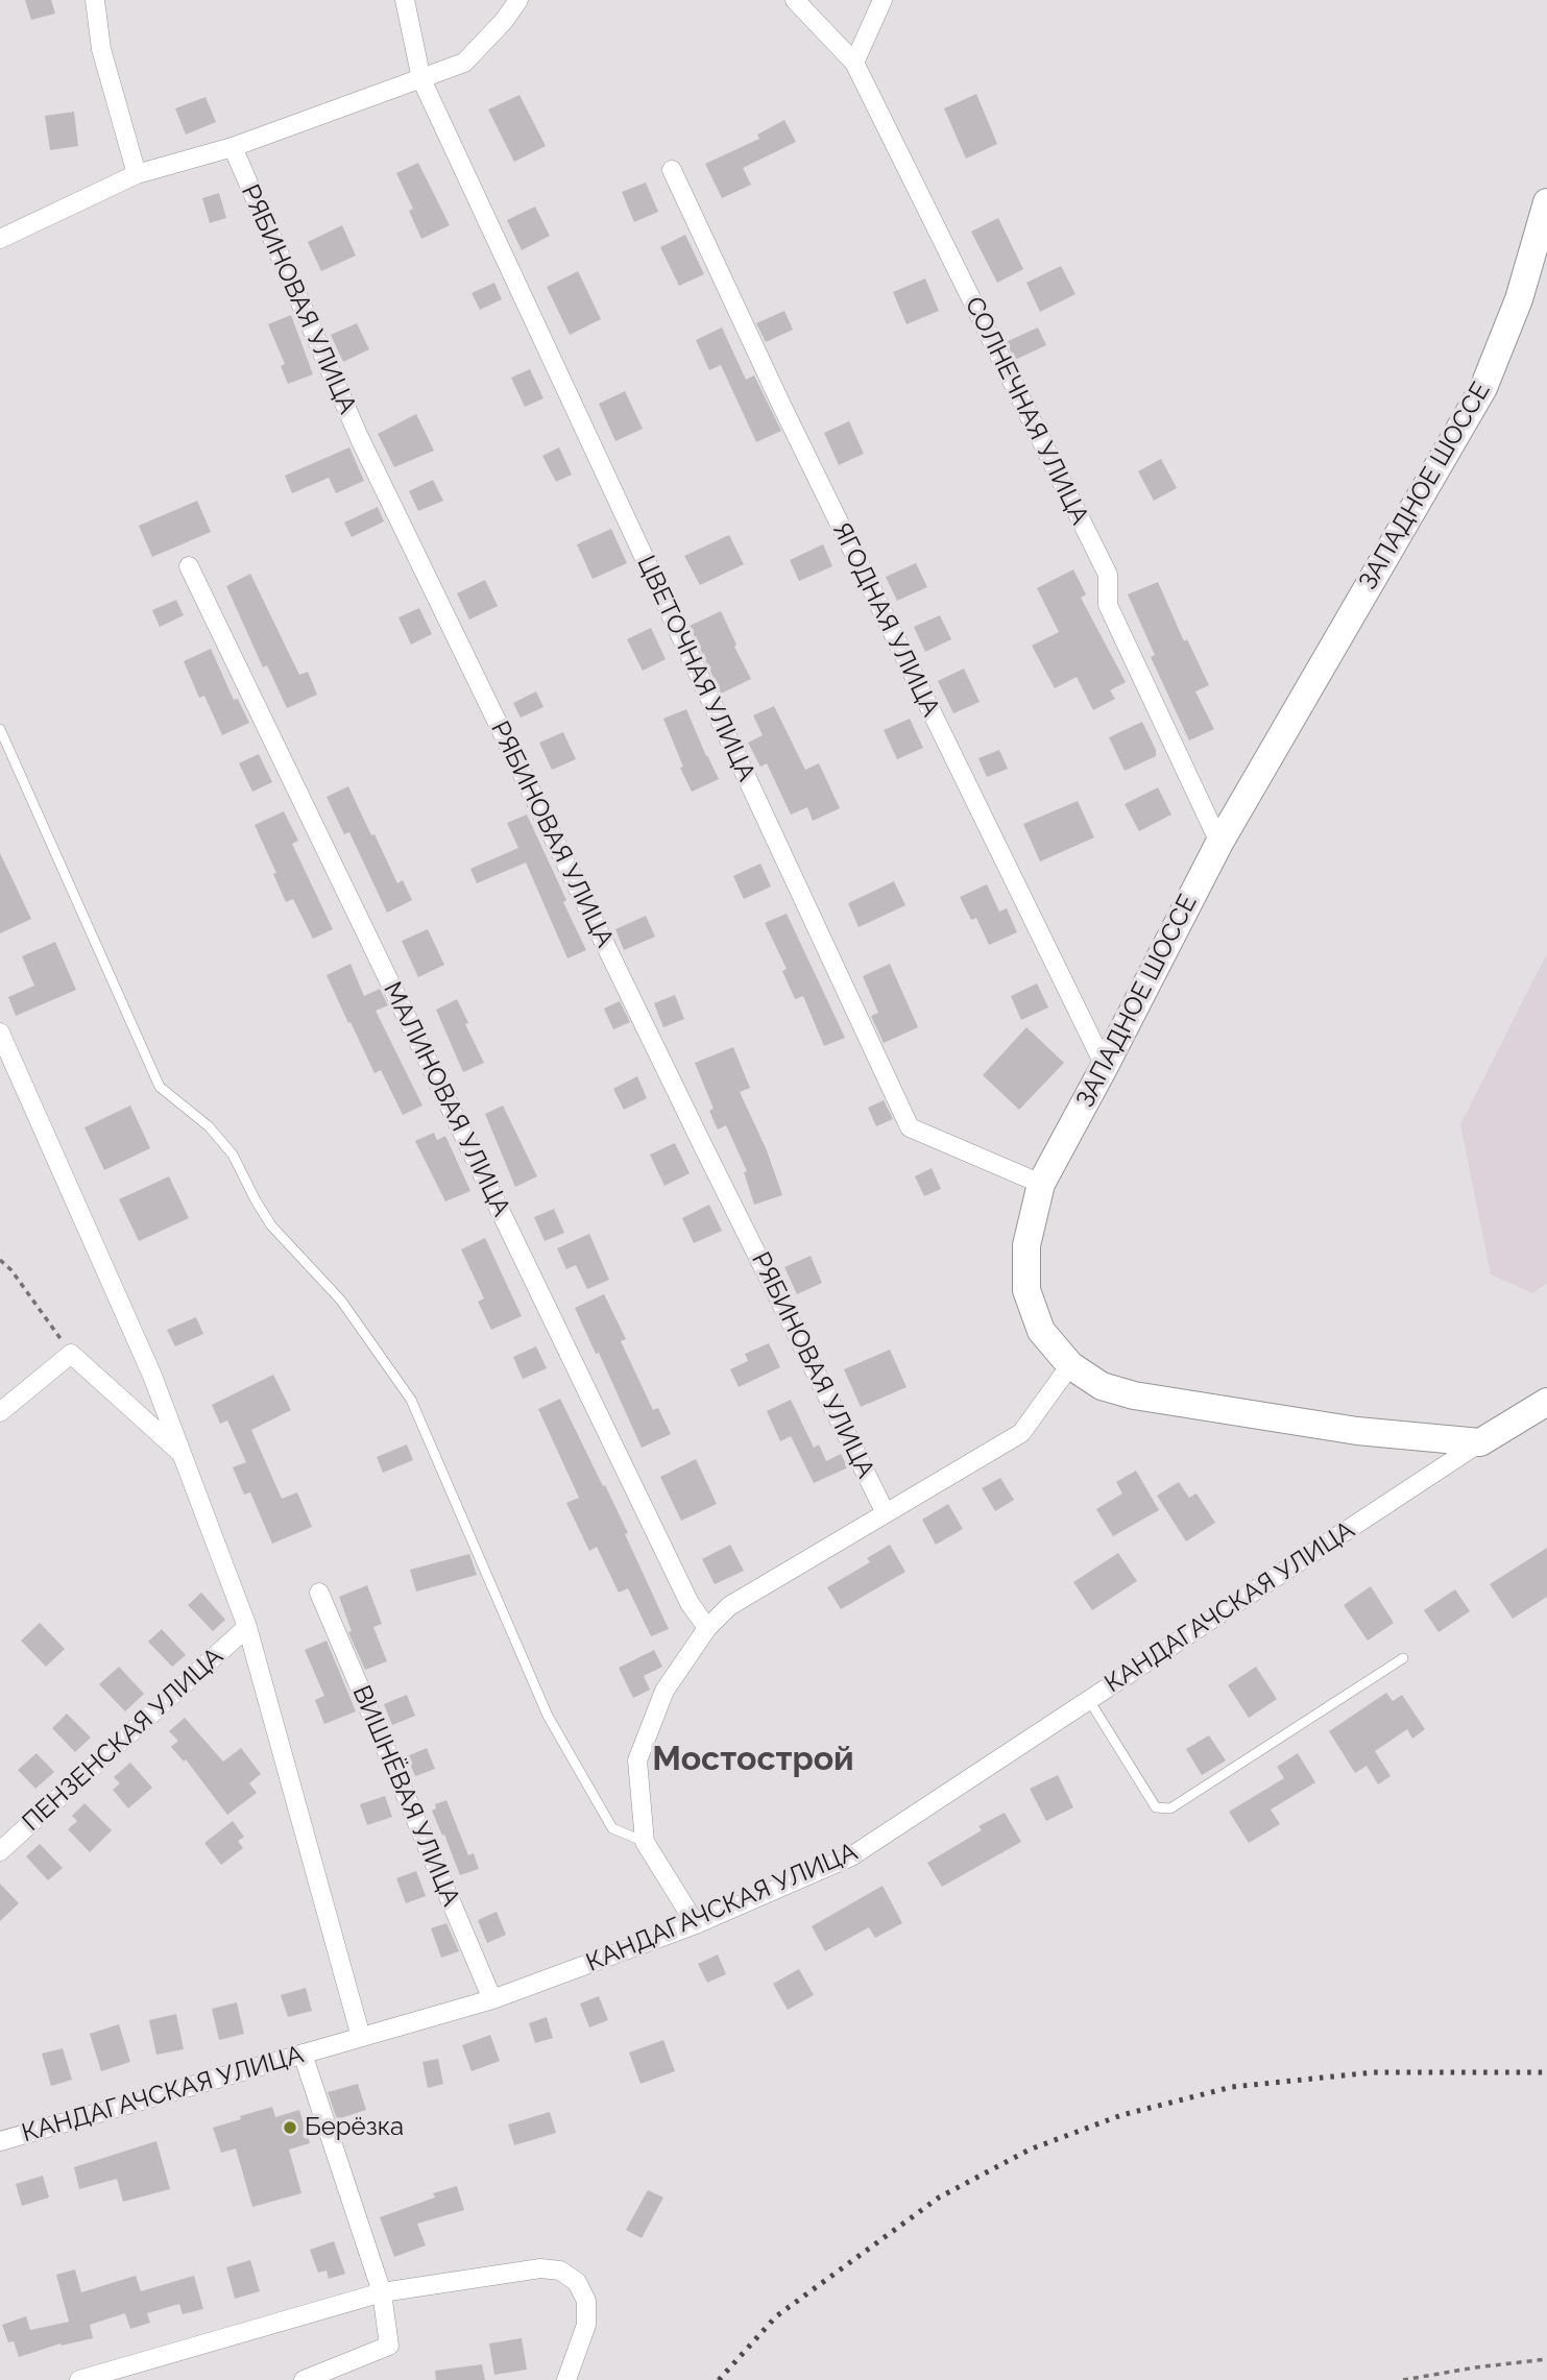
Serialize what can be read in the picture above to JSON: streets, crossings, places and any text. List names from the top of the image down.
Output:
{
  "streets": {
    "main road": ["ЗАПАДНОЕ ШОССЕ"],
    "street": [
      "РЯБИНОВАЯ УЛИЦА",
      "СОЛНЕЧНАЯ УЛИЦА",
      "ЯГОДНАЯ УЛИЦА",
      "ЦВЕТОЧНАЯ УЛИЦА",
      "МАЛИНОВАЯ УЛИЦА",
      "КАНДАГАЧСКАЯ УЛИЦА",
      "ПЕНЗЕНСКАЯ УЛИЦА",
      "ВИШНЁВАЯ УЛИЦА"
    ]
  },
  "crossings": [
    ["СОЛНЕЧНАЯ УЛИЦА", "ЗАПАДНОЕ ШОССЕ"],
    ["ЗАПАДНОЕ ШОССЕ", "ЯГОДНАЯ УЛИЦА"],
    ["ЗАПАДНОЕ ШОССЕ", "ЦВЕТОЧНАЯ УЛИЦА"],
    ["ЗАПАДНОЕ ШОССЕ", "КАНДАГАЧСКАЯ УЛИЦА"],
    ["КАНДАГАЧСКАЯ УЛИЦА", "ВИШНЁВАЯ УЛИЦА"]
  ],
  "districts": ["Мостострой"],
  "places": ["Берёзка"]
}
